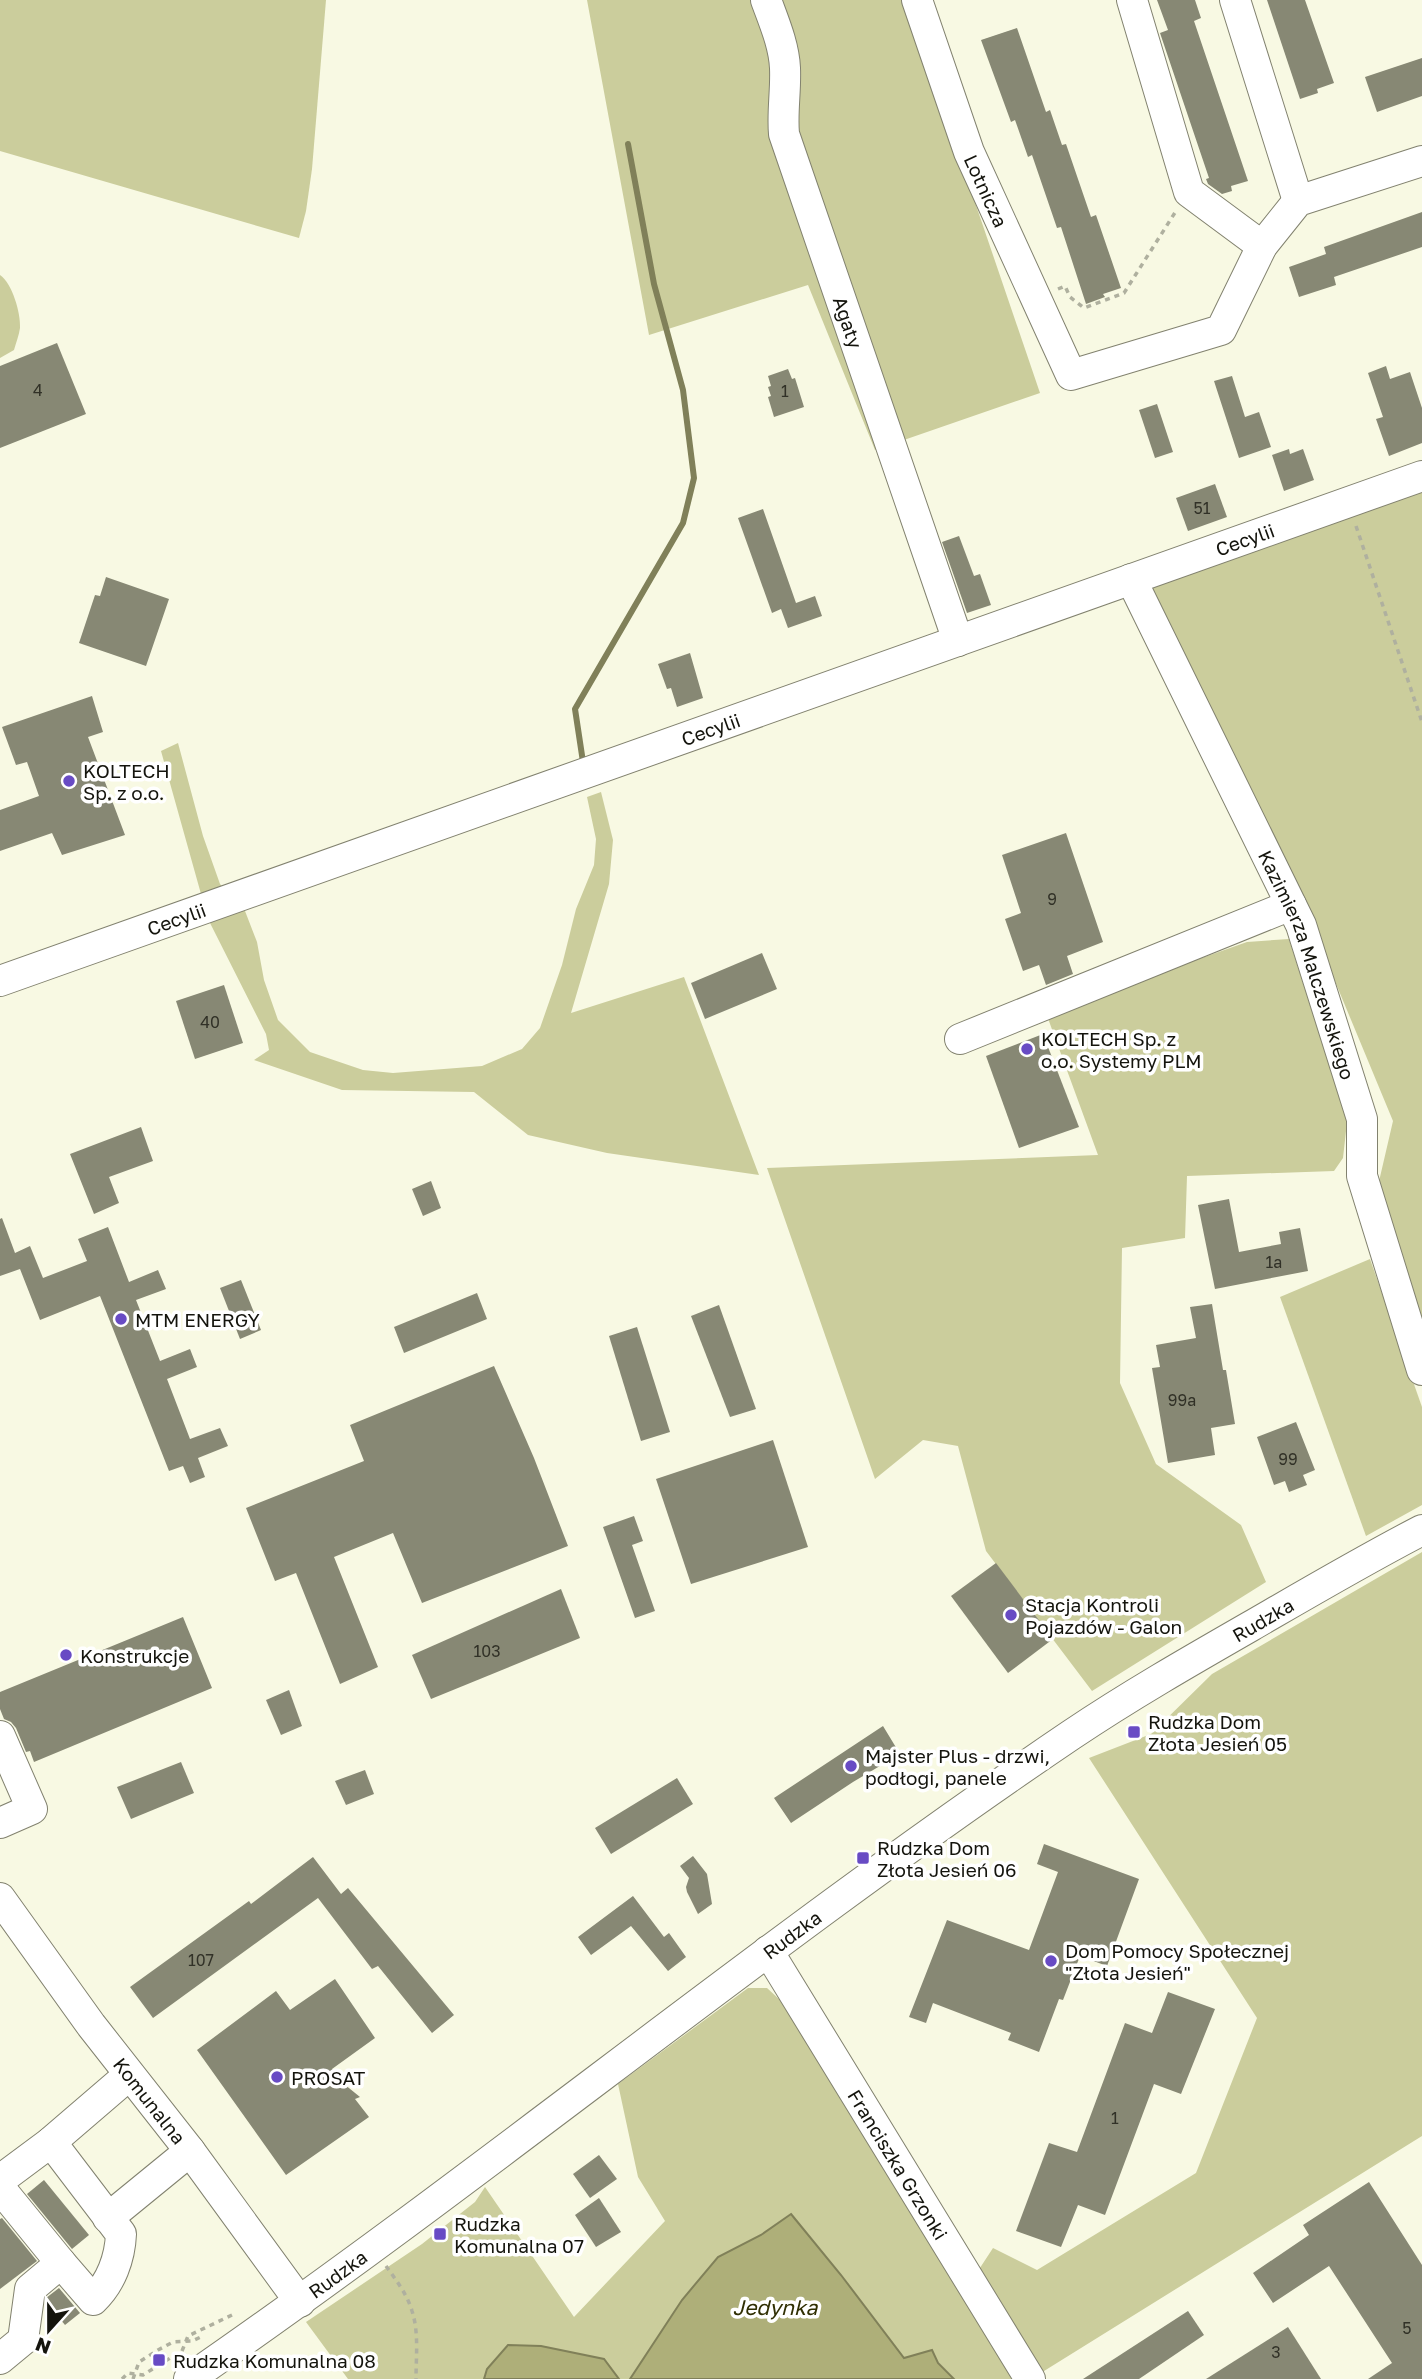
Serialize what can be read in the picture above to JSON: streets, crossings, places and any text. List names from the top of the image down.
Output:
{
  "streets": {
    "street": [
      "Lotnicza",
      "Agaty",
      "Cecylii",
      "Kazimierza Malczewskiego",
      "Rudzka",
      "Komunalna",
      "Franciszka Grzonki"
    ]
  },
  "crossings": [
    ["Agaty", "Cecylii"],
    ["Cecylii", "Kazimierza Malczewskiego"],
    ["Rudzka", "Komunalna"],
    ["Rudzka", "Franciszka Grzonki"]
  ],
  "water": ["Jedynka"],
  "places": {
    "other": [
      "KOLTECH Sp. z o.o.",
      "KOLTECH Sp. z o.o. Systemy PLM",
      "MTM ENERGY",
      "Stacja Kontroli Pojazdów - Galon",
      "Konstrukcje",
      "Majster Plus - drzwi, podłogi, panele",
      "Dom Pomocy Społecznej \"Złota Jesień\"",
      "PROSAT"
    ],
    "transit": [
      "Rudzka Dom Złota Jesień 05",
      "Rudzka Dom Złota Jesień 06",
      "Rudzka Komunalna 07",
      "Rudzka Komunalna 08"
    ]
  },
  "house_numbers": [
    "4",
    "1",
    "51",
    "9",
    "40",
    "1a",
    "99a",
    "99",
    "103",
    "107",
    "1",
    "5",
    "3"
  ],
  "north": "bottom"
}
